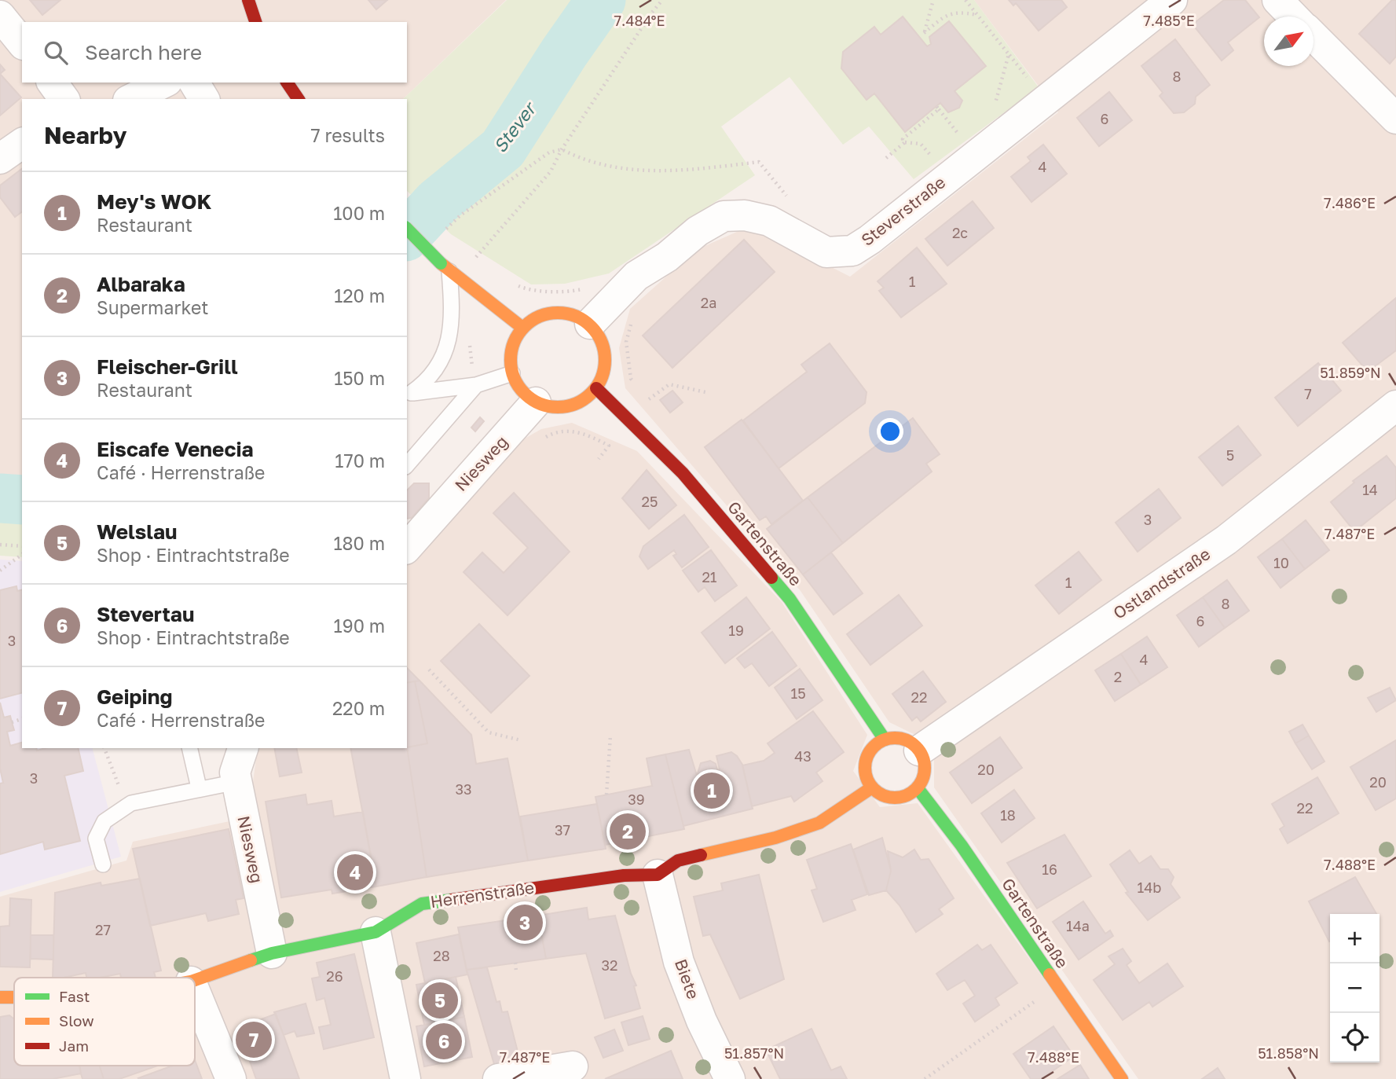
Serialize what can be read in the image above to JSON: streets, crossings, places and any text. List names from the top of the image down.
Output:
{
  "streets": {
    "street": [
      "Steverstraße",
      "Niesweg",
      "Gartenstraße",
      "Ostlandstraße",
      "Herrenstraße",
      "Biete"
    ]
  },
  "crossings": [
    ["Steverstraße", "Niesweg"],
    ["Steverstraße", "Gartenstraße"],
    ["Niesweg", "Gartenstraße"],
    ["Niesweg", "Herrenstraße"],
    ["Gartenstraße", "Ostlandstraße"],
    ["Herrenstraße", "Biete"]
  ],
  "water": ["Stever"],
  "house_numbers": [
    "8",
    "6",
    "4",
    "2c",
    "1",
    "2a",
    "7",
    "5",
    "14",
    "25",
    "3",
    "10",
    "21",
    "1",
    "8",
    "6",
    "19",
    "3",
    "4",
    "2",
    "15",
    "22",
    "43",
    "20",
    "3",
    "20",
    "33",
    "39",
    "22",
    "18",
    "37",
    "16",
    "14b",
    "14a",
    "27",
    "28",
    "32",
    "26"
  ],
  "legend": ["Fast", "Slow", "Jam"],
  "north": "top right",
  "page": {
    "search": "Search here",
    "heading": ["Nearby", "7 results"],
    "list": [
      {
        "mark": "1",
        "name": "Mey's WOK",
        "note": "Restaurant",
        "value": "100 m"
      },
      {
        "mark": "2",
        "name": "Albaraka",
        "note": "Supermarket",
        "value": "120 m"
      },
      {
        "mark": "3",
        "name": "Fleischer-Grill",
        "note": "Restaurant",
        "value": "150 m"
      },
      {
        "mark": "4",
        "name": "Eiscafe Venecia",
        "note": "Café · Herrenstraße",
        "value": "170 m"
      },
      {
        "mark": "5",
        "name": "Welslau",
        "note": "Shop · Eintrachtstraße",
        "value": "180 m"
      },
      {
        "mark": "6",
        "name": "Stevertau",
        "note": "Shop · Eintrachtstraße",
        "value": "190 m"
      },
      {
        "mark": "7",
        "name": "Geiping",
        "note": "Café · Herrenstraße",
        "value": "220 m"
      }
    ],
    "pins": [
      "1",
      "2",
      "4",
      "3",
      "5",
      "7",
      "6"
    ],
    "map_buttons": ["+", "−"]
  },
  "coordinates": [
    "7.484°E",
    "7.485°E",
    "7.486°E",
    "51.859°N",
    "7.487°E",
    "7.488°E",
    "51.857°N",
    "51.858°N"
  ]
}
